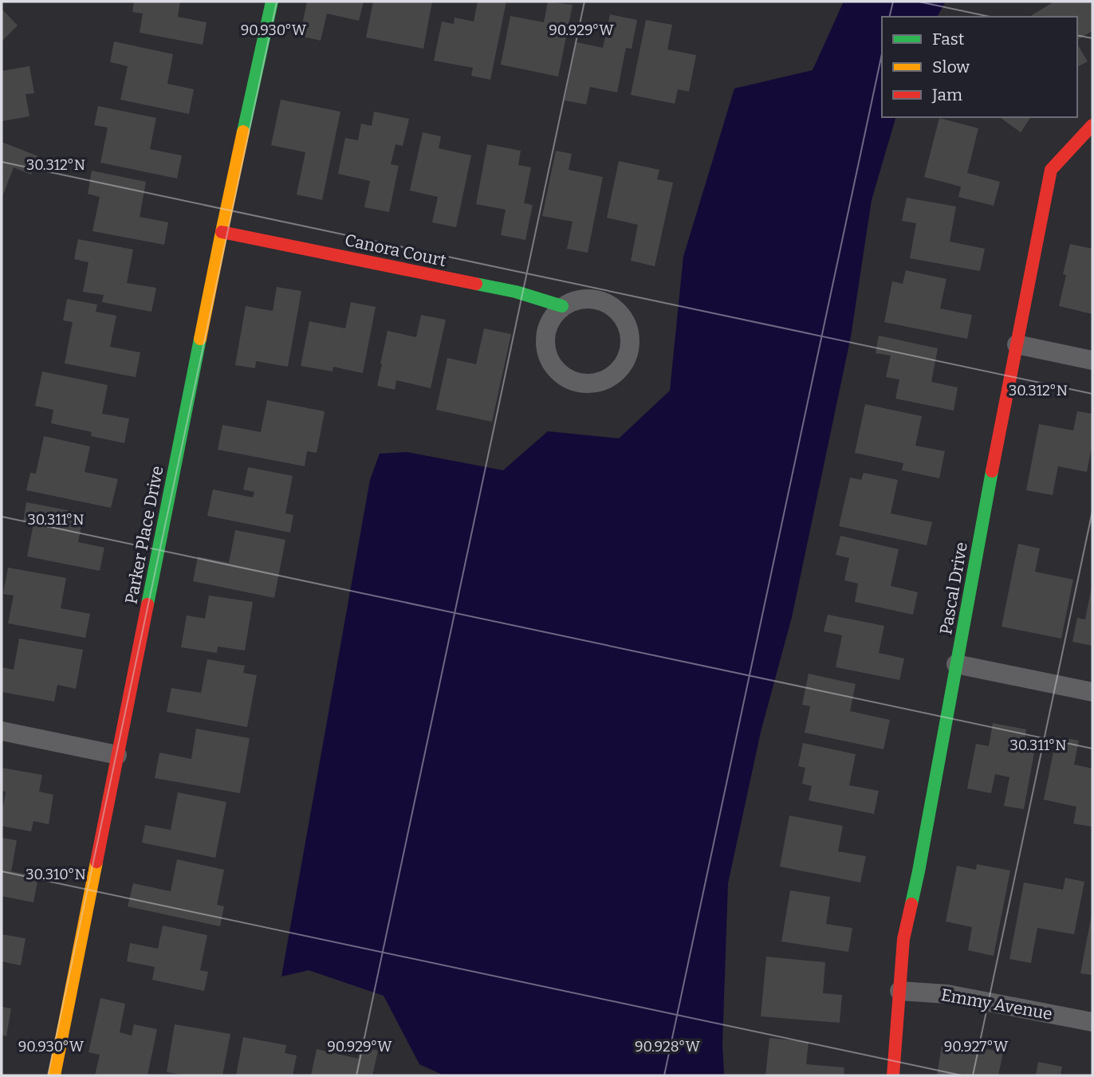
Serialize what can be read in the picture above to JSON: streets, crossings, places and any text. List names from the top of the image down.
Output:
{
  "streets": {
    "street": [
      "Canora Court",
      "Parker Place Drive",
      "Pascal Drive",
      "Emmy Avenue"
    ]
  },
  "crossings": [
    ["Canora Court", "Parker Place Drive"],
    ["Pascal Drive", "Emmy Avenue"]
  ],
  "legend": ["Fast", "Slow", "Jam"],
  "coordinates": [
    "90.930°W",
    "90.929°W",
    "30.312°N",
    "30.311°N",
    "30.310°N",
    "90.928°W",
    "90.927°W"
  ]
}
